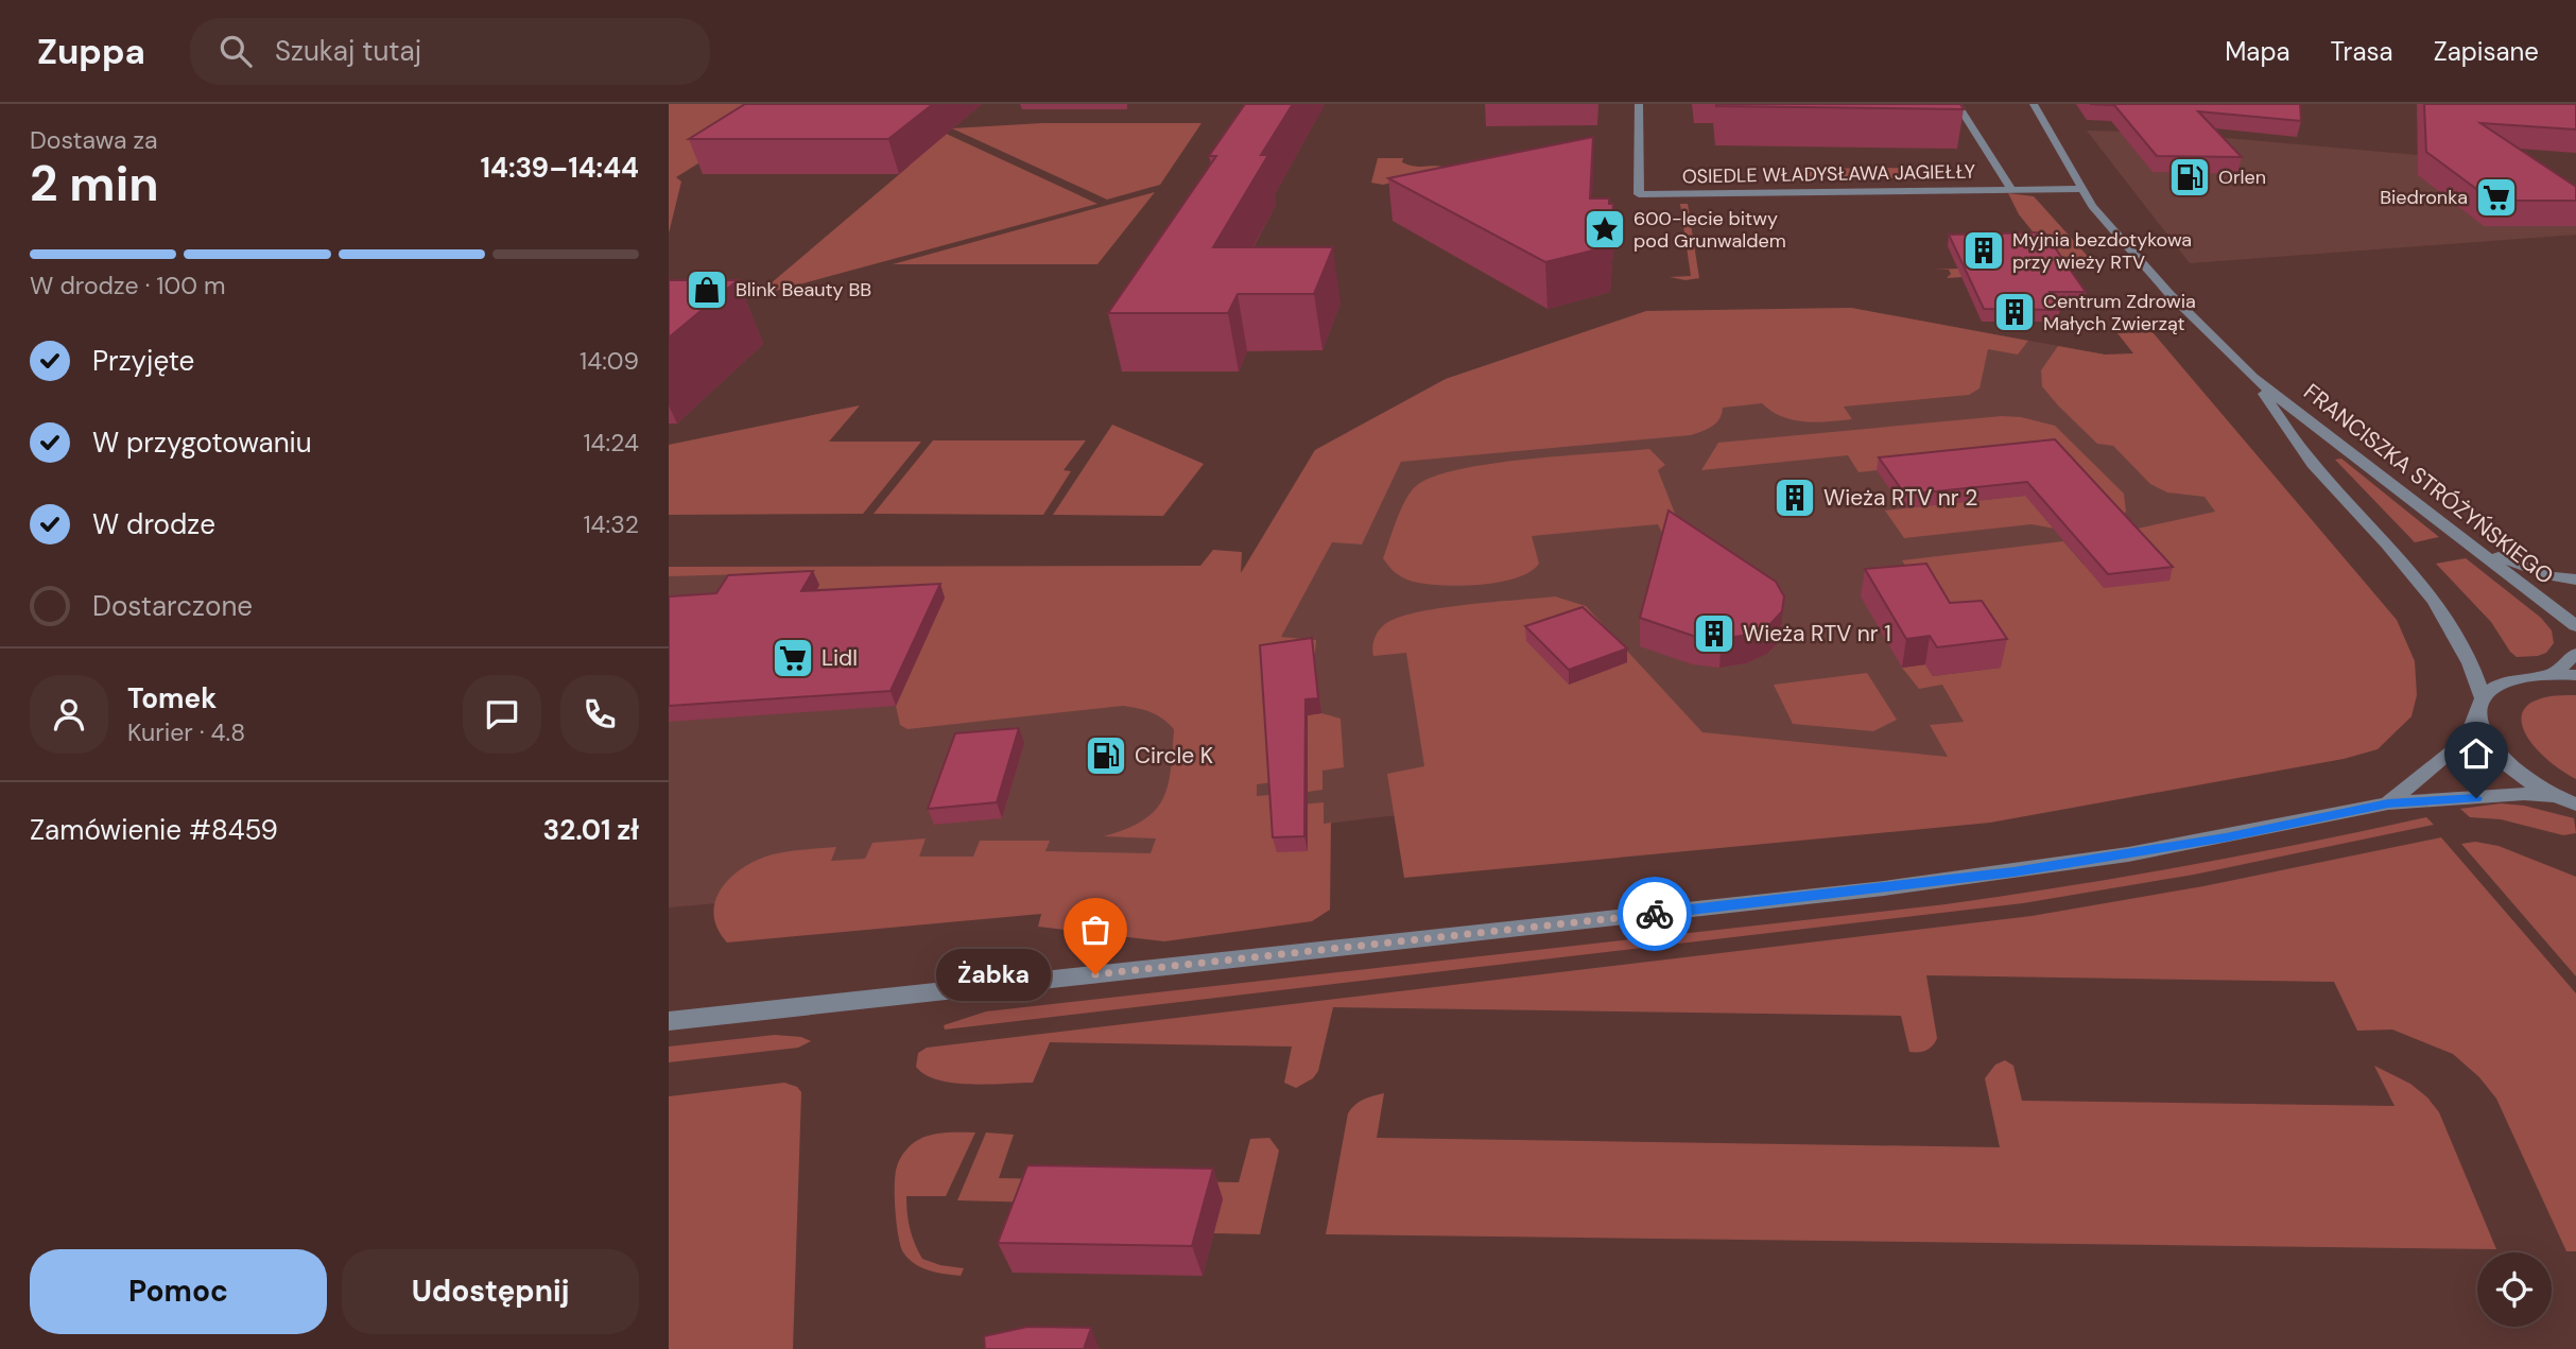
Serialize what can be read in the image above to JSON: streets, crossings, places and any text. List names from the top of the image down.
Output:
{
  "streets": {
    "street": ["OSIEDLE WŁADYSŁAWA JAGIEŁŁY", "FRANCISZKA STRÓŻYŃSKIEGO"]
  },
  "places": {
    "fuel station": ["Orlen", "Circle K"],
    "supermarket": ["Biedronka", "Lidl"],
    "place": ["600-lecie bitwy pod Grunwaldem"],
    "building": [
      "Myjnia bezdotykowa przy wieży RTV",
      "Centrum Zdrowia Małych Zwierząt",
      "Wieża RTV nr 2",
      "Wieża RTV nr 1"
    ],
    "shop": ["Blink Beauty BB"],
    "other": ["Żabka"]
  },
  "page": {
    "header": "Zuppa",
    "search": "Szukaj tutaj",
    "nav": ["Mapa", "Trasa", "Zapisane"],
    "heading": ["2 min", "Dostawa za", "14:39–14:44"],
    "panel": [
      "Tomek",
      "Kurier · 4.8",
      "Zamówienie #8459",
      "32.01 zł"
    ],
    "bar": "W drodze · 100 m",
    "list": [
      ["Przyjęte", "14:09"],
      ["W przygotowaniu", "14:24"],
      ["W drodze", "14:32"],
      "Dostarczone"
    ],
    "bubble": "Żabka",
    "buttons": ["Pomoc", "Udostępnij"]
  }
}
